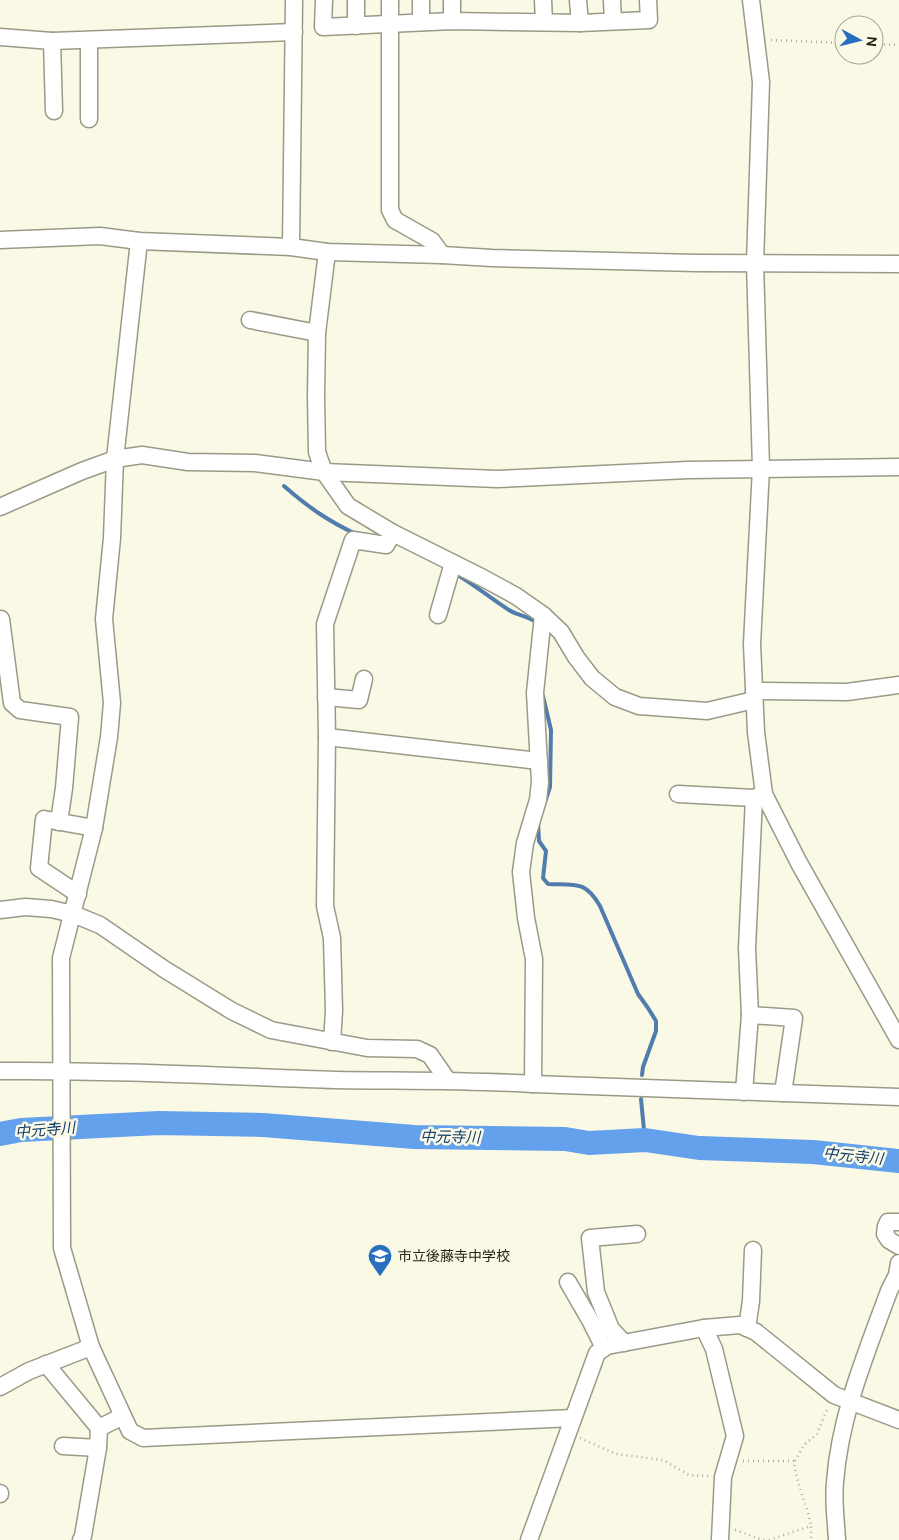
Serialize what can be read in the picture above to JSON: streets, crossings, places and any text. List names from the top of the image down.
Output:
{
  "water": ["中元寺川"],
  "places": {
    "school or university": ["市立後藤寺中学校"]
  },
  "north": "right"
}
